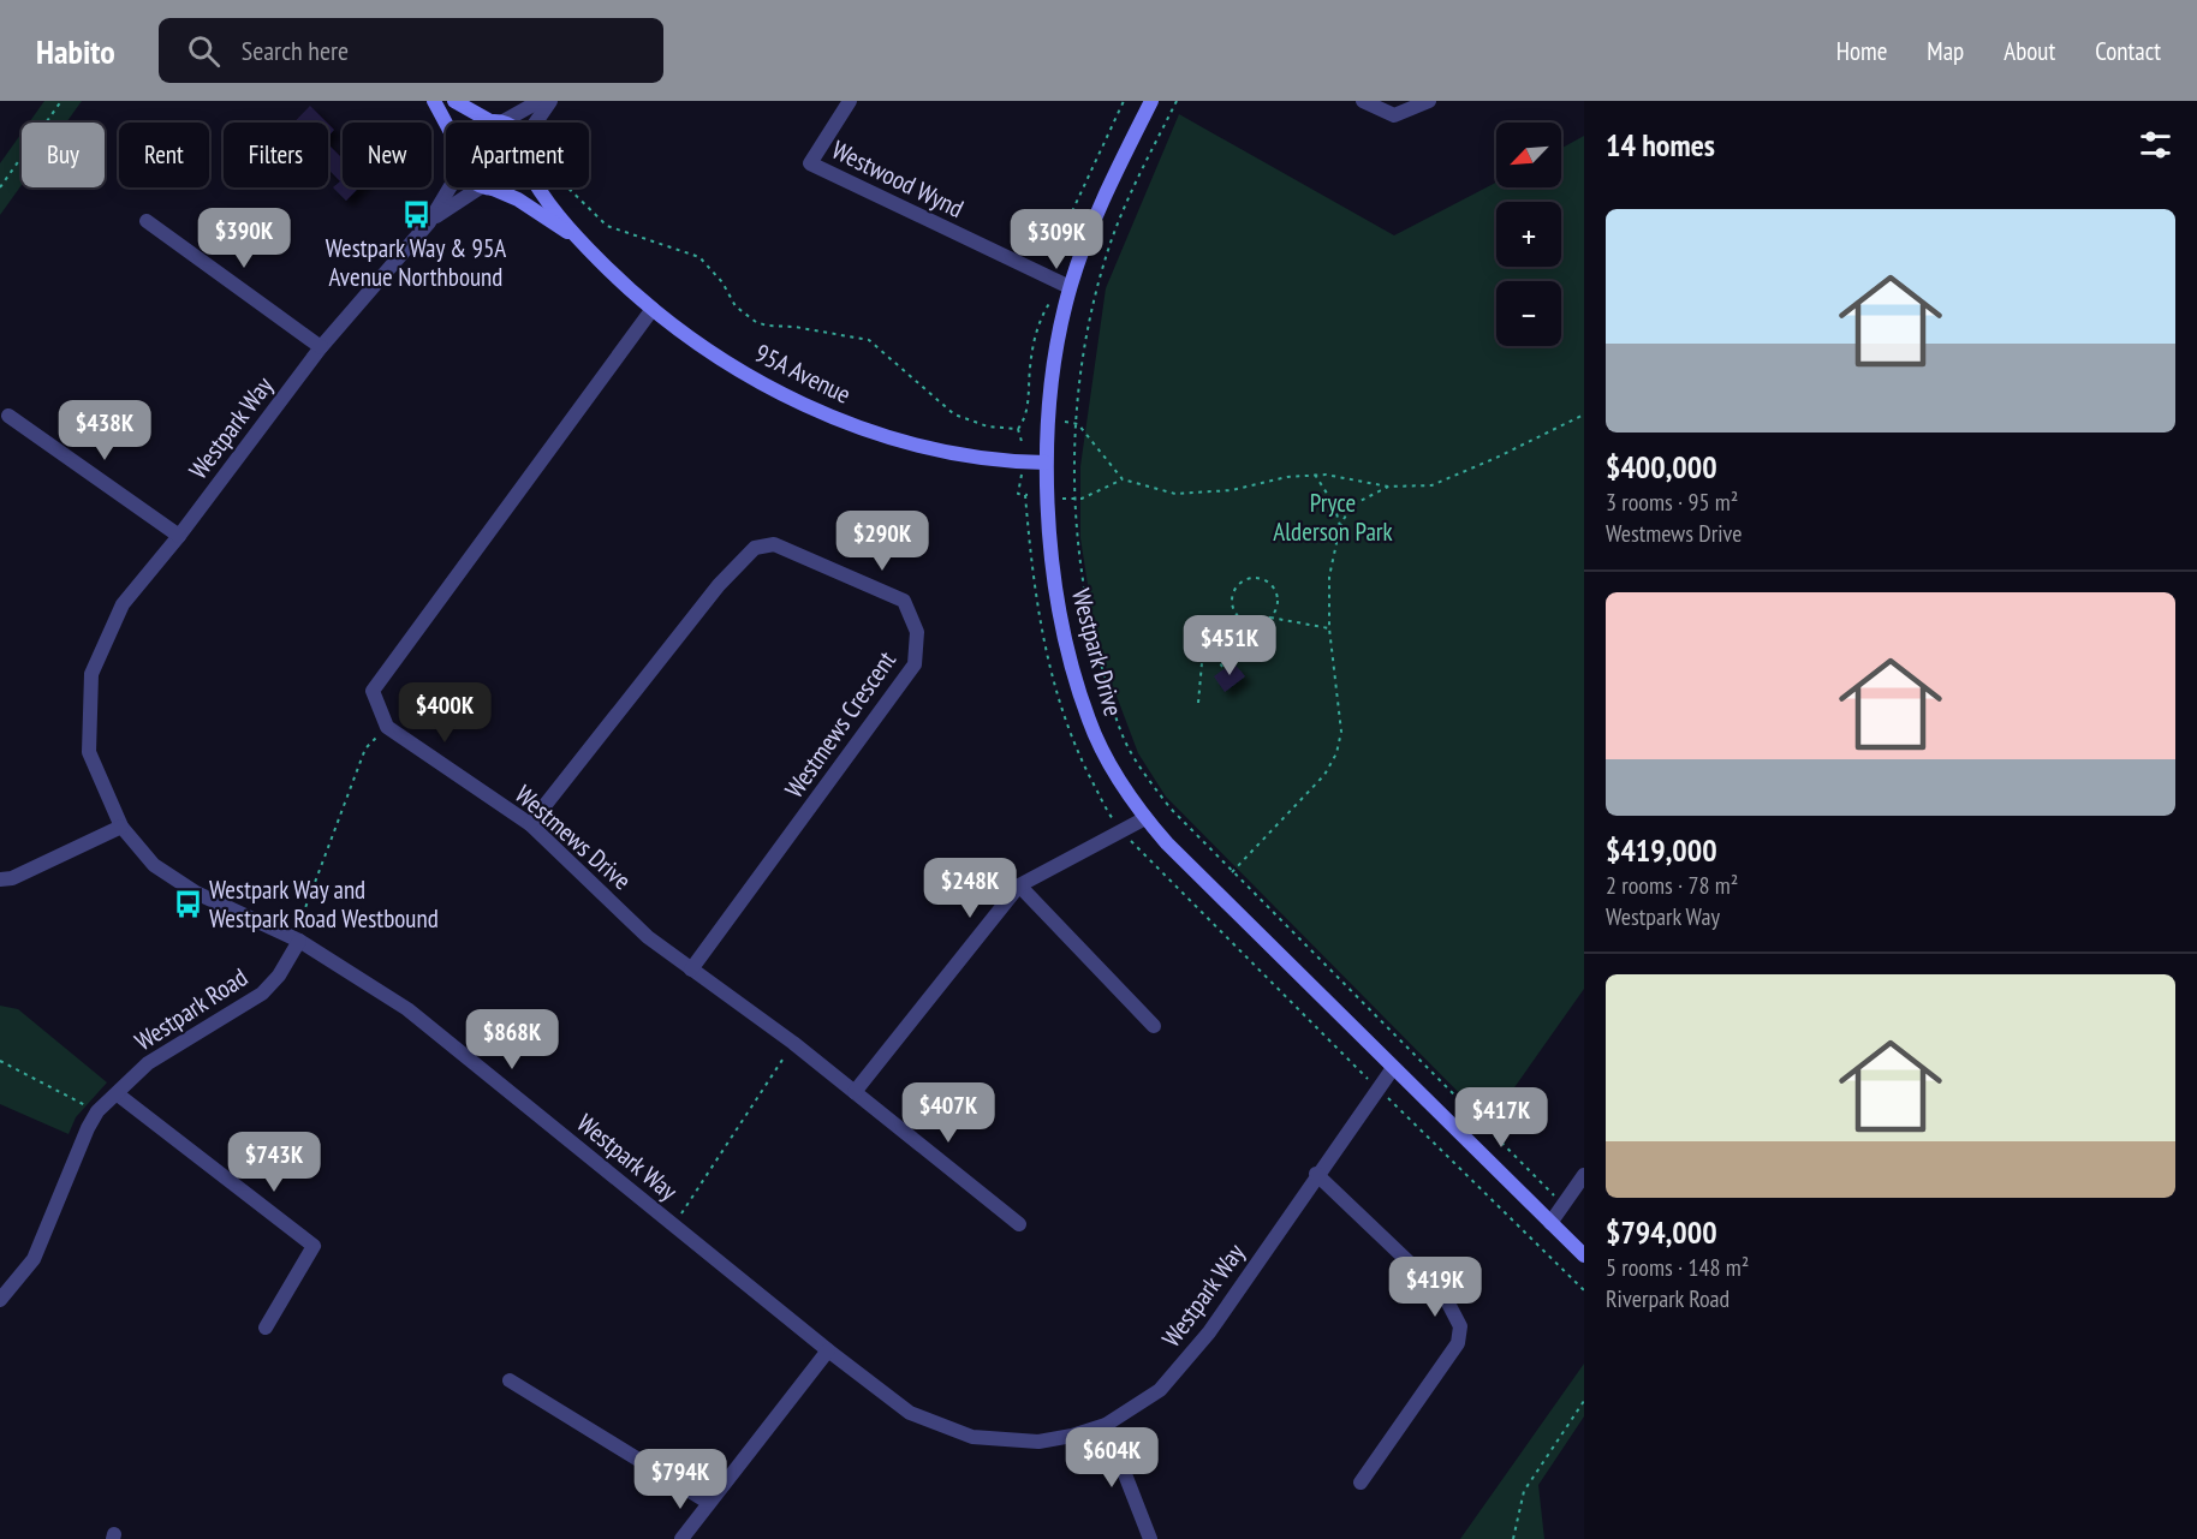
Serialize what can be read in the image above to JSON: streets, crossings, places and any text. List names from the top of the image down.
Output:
{
  "streets": {
    "street": [
      "Westwood Wynd",
      "95A Avenue",
      "Westpark Way",
      "Westpark Drive",
      "Westmews Crescent",
      "Westmews Drive",
      "Westpark Road"
    ]
  },
  "crossings": [
    ["Westwood Wynd", "Westpark Drive"],
    ["95A Avenue", "Westpark Way"],
    ["95A Avenue", "Westpark Drive"],
    ["Westpark Way", "Westpark Drive"],
    ["Westpark Way", "Westpark Road"],
    ["Westmews Crescent", "Westmews Drive"]
  ],
  "parks": ["Pryce Alderson Park"],
  "places": {
    "bus stop": ["Westpark Way & 95A Avenue Northbound", "Westpark Way and Westpark Road Westbound"]
  },
  "north": "bottom left",
  "page": {
    "header": "Habito",
    "search": "Search here",
    "nav": [
      "Home",
      "Map",
      "About",
      "Contact"
    ],
    "heading": "14 homes",
    "map_buttons": ["+", "−"],
    "chip": [
      "Buy",
      "Rent",
      "Filters",
      "New",
      "Apartment"
    ],
    "list": [
      {
        "name": "$400,000",
        "note": "3 rooms · 95 m² · Westmews Drive"
      },
      {
        "name": "$419,000",
        "note": "2 rooms · 78 m² · Westpark Way"
      },
      {
        "name": "$794,000",
        "note": "5 rooms · 148 m² · Riverpark Road"
      }
    ],
    "price": [
      "$390K",
      "$309K",
      "$438K",
      "$290K",
      "$451K",
      "$400K",
      "$248K",
      "$868K",
      "$407K",
      "$417K",
      "$743K",
      "$419K",
      "$604K",
      "$794K"
    ]
  }
}
